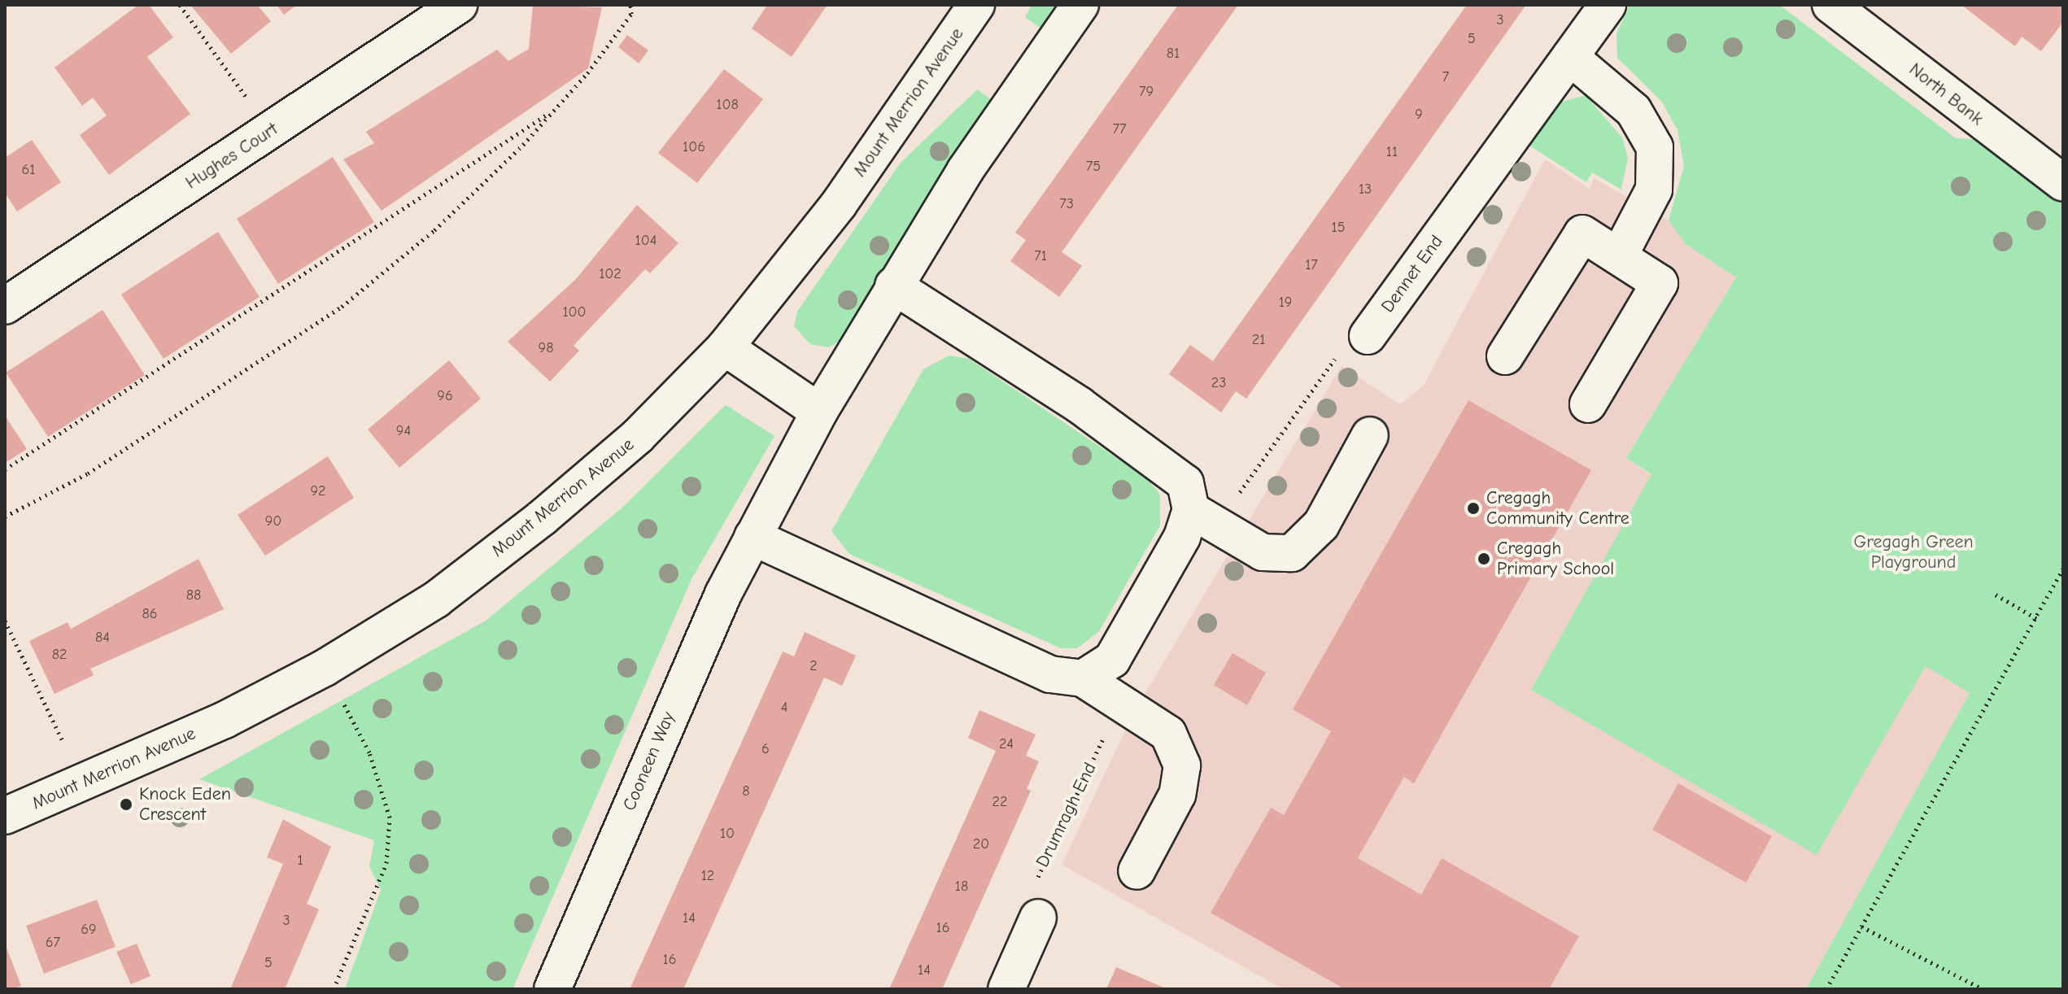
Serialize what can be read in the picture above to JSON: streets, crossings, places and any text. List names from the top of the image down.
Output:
{
  "streets": {
    "street": [
      "North Bank",
      "Mount Merrion Avenue",
      "Hughes Court",
      "Dennet End",
      "Cooneen Way"
    ],
    "path": ["Drumragh End"]
  },
  "parks": ["Gregagh Green Playground"],
  "places": ["Cregagh Community Centre", "Cregagh Primary School", "Knock Eden Crescent"],
  "house_numbers": [
    "3",
    "5",
    "81",
    "7",
    "79",
    "108",
    "9",
    "77",
    "106",
    "11",
    "75",
    "61",
    "13",
    "73",
    "15",
    "104",
    "71",
    "17",
    "102",
    "19",
    "100",
    "21",
    "98",
    "23",
    "96",
    "94",
    "92",
    "90",
    "88",
    "86",
    "84",
    "82",
    "2",
    "4",
    "24",
    "6",
    "8",
    "22",
    "10",
    "20",
    "1",
    "12",
    "18",
    "14",
    "3",
    "16",
    "69",
    "67",
    "16",
    "5",
    "14"
  ]
}
